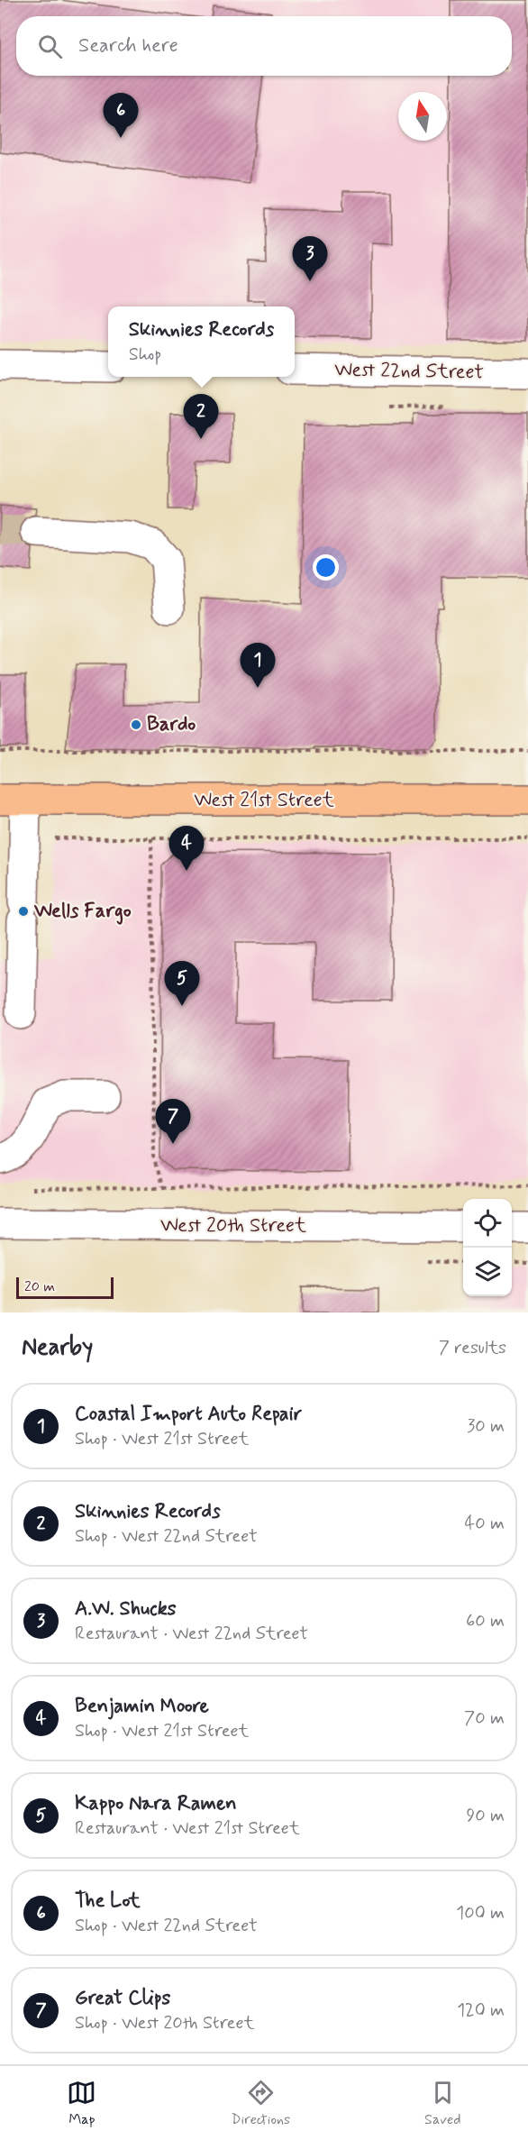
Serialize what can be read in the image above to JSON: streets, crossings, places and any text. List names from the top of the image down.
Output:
{
  "streets": {
    "main road": ["West 21st Street"],
    "street": ["West 22nd Street", "West 20th Street"]
  },
  "places": ["Bardo", "Wells Fargo"],
  "scale_bar": "20 m",
  "north": "top",
  "page": {
    "search": "Search here",
    "pins": [
      "6",
      "3",
      "2",
      "1",
      "4",
      "5",
      "7"
    ],
    "popup": ["Skinnies Records", "Shop"],
    "scale": "20 m",
    "heading": ["Nearby", "7 results"],
    "list": [
      {
        "mark": "1",
        "name": "Coastal Import Auto Repair",
        "note": "Shop · West 21st Street",
        "value": "30 m"
      },
      {
        "mark": "2",
        "name": "Skinnies Records",
        "note": "Shop · West 22nd Street",
        "value": "40 m"
      },
      {
        "mark": "3",
        "name": "A.W. Shucks",
        "note": "Restaurant · West 22nd Street",
        "value": "60 m"
      },
      {
        "mark": "4",
        "name": "Benjamin Moore",
        "note": "Shop · West 21st Street",
        "value": "70 m"
      },
      {
        "mark": "5",
        "name": "Kappo Nara Ramen",
        "note": "Restaurant · West 21st Street",
        "value": "90 m"
      },
      {
        "mark": "6",
        "name": "The Lot",
        "note": "Shop · West 22nd Street",
        "value": "100 m"
      },
      {
        "mark": "7",
        "name": "Great Clips",
        "note": "Shop · West 20th Street",
        "value": "120 m"
      }
    ],
    "nav": ["Map", "Directions", "Saved"]
  }
}
